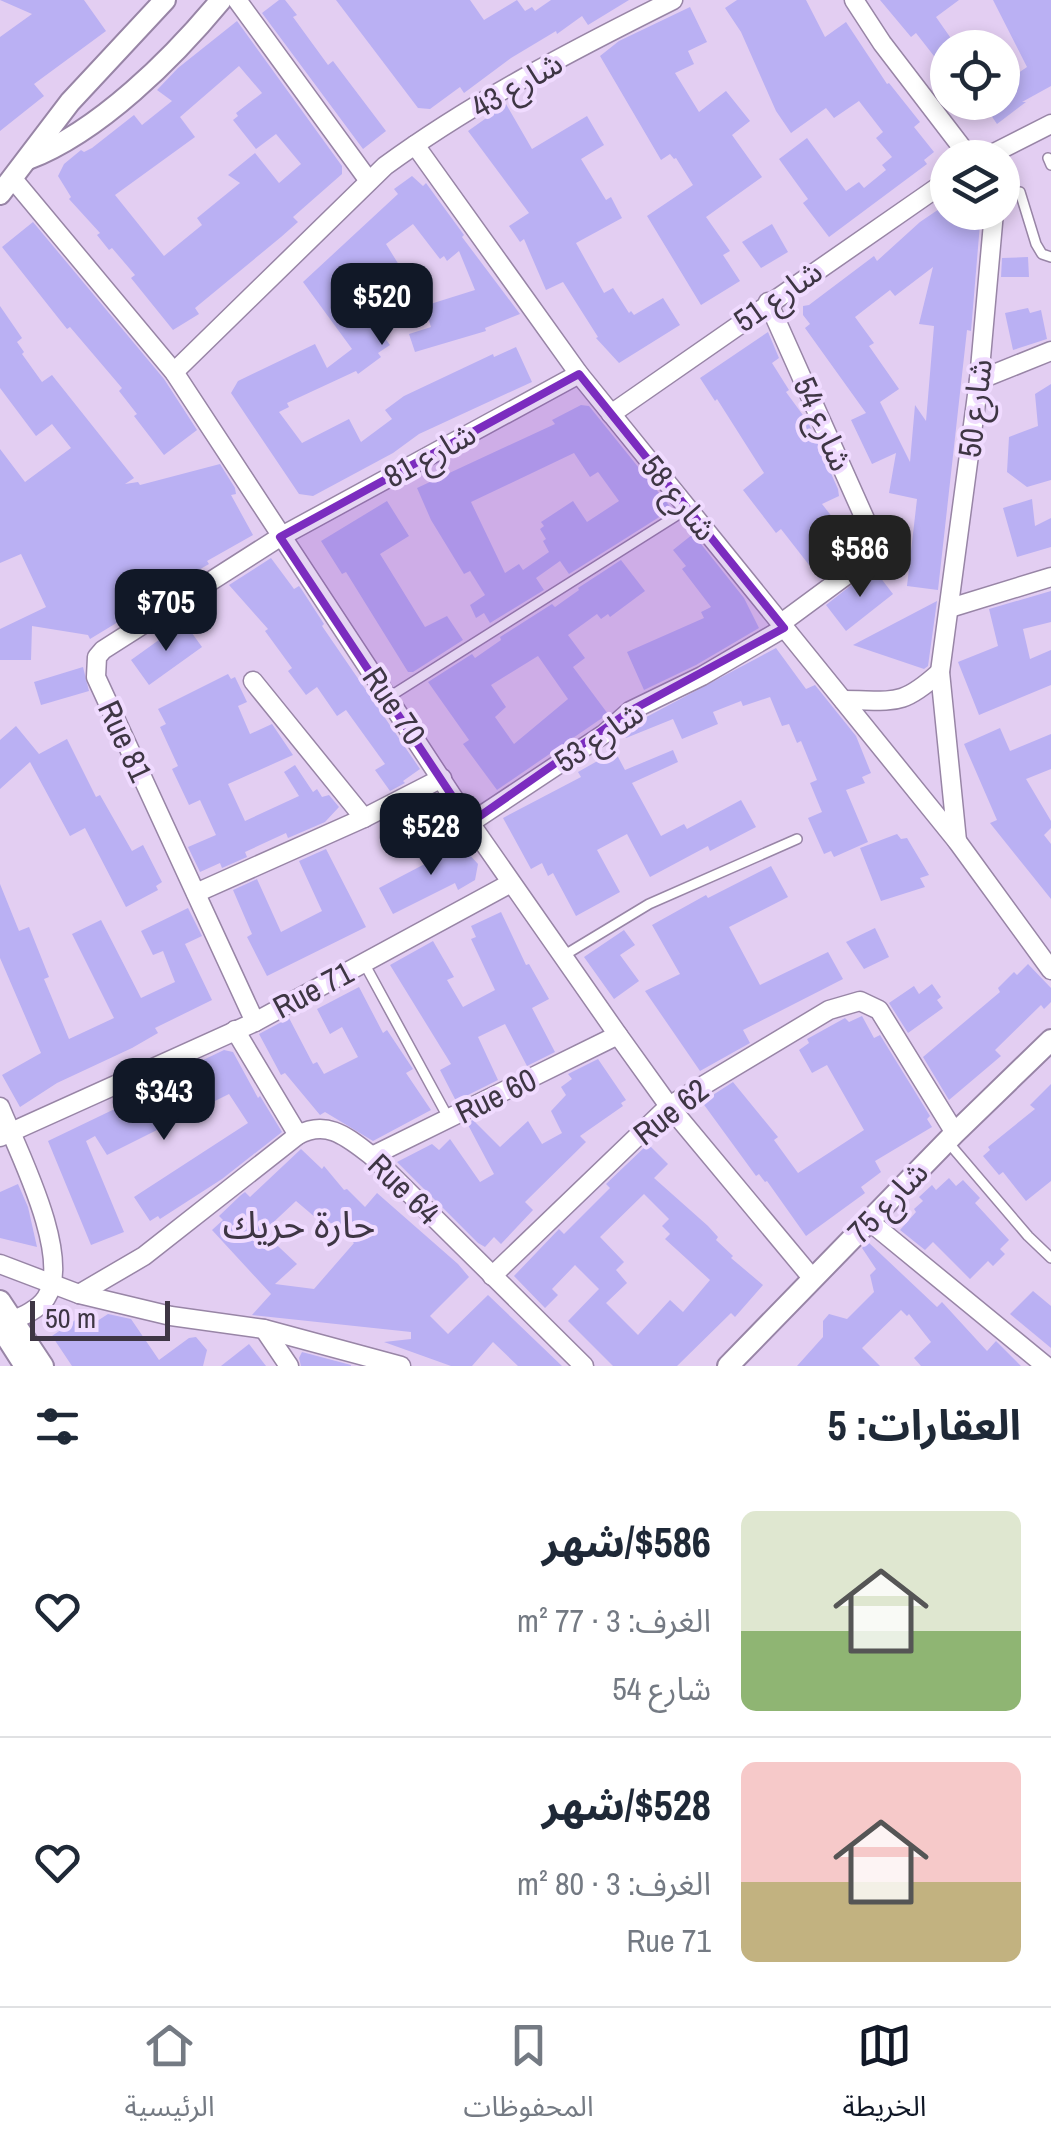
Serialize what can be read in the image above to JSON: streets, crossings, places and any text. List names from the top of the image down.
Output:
{
  "streets": {
    "street": [
      "شارع 43",
      "شارع 51",
      "شارع 50",
      "شارع 54",
      "شارع 81",
      "شارع 58",
      "Rue 70",
      "شارع 53",
      "Rue 81",
      "Rue 71",
      "Rue 60",
      "Rue 62",
      "Rue 64",
      "شارع 75"
    ]
  },
  "crossings": [
    ["شارع 43", "شارع 58"],
    ["شارع 43", "Rue 70"],
    ["شارع 51", "شارع 54"],
    ["شارع 51", "شارع 58"],
    ["شارع 50", "شارع 58"],
    ["شارع 54", "شارع 58"],
    ["شارع 54", "شارع 53"],
    ["شارع 81", "شارع 58"],
    ["شارع 81", "Rue 70"],
    ["شارع 81", "Rue 81"],
    ["شارع 58", "شارع 53"],
    ["Rue 70", "شارع 53"],
    ["Rue 70", "Rue 81"],
    ["Rue 70", "Rue 71"],
    ["Rue 70", "Rue 60"],
    ["Rue 70", "Rue 62"],
    ["Rue 70", "شارع 75"],
    ["Rue 81", "Rue 71"],
    ["Rue 60", "Rue 64"],
    ["Rue 62", "Rue 64"],
    ["Rue 62", "شارع 75"]
  ],
  "districts": ["حارة حريك"],
  "scale_bar": "50 m",
  "page": {
    "price": [
      "$520",
      "$586",
      "$705",
      "$528",
      "$343"
    ],
    "scale": "50 m",
    "heading": "العقارات: 5",
    "list": [
      {
        "name": "$586/شهر",
        "note": "الغرف: 3 · 77 m² · شارع 54"
      },
      {
        "name": "$528/شهر",
        "note": "الغرف: 3 · 80 m² · Rue 71"
      }
    ],
    "tabs": ["الخريطة", "المحفوظات", "الرئيسية"]
  }
}
